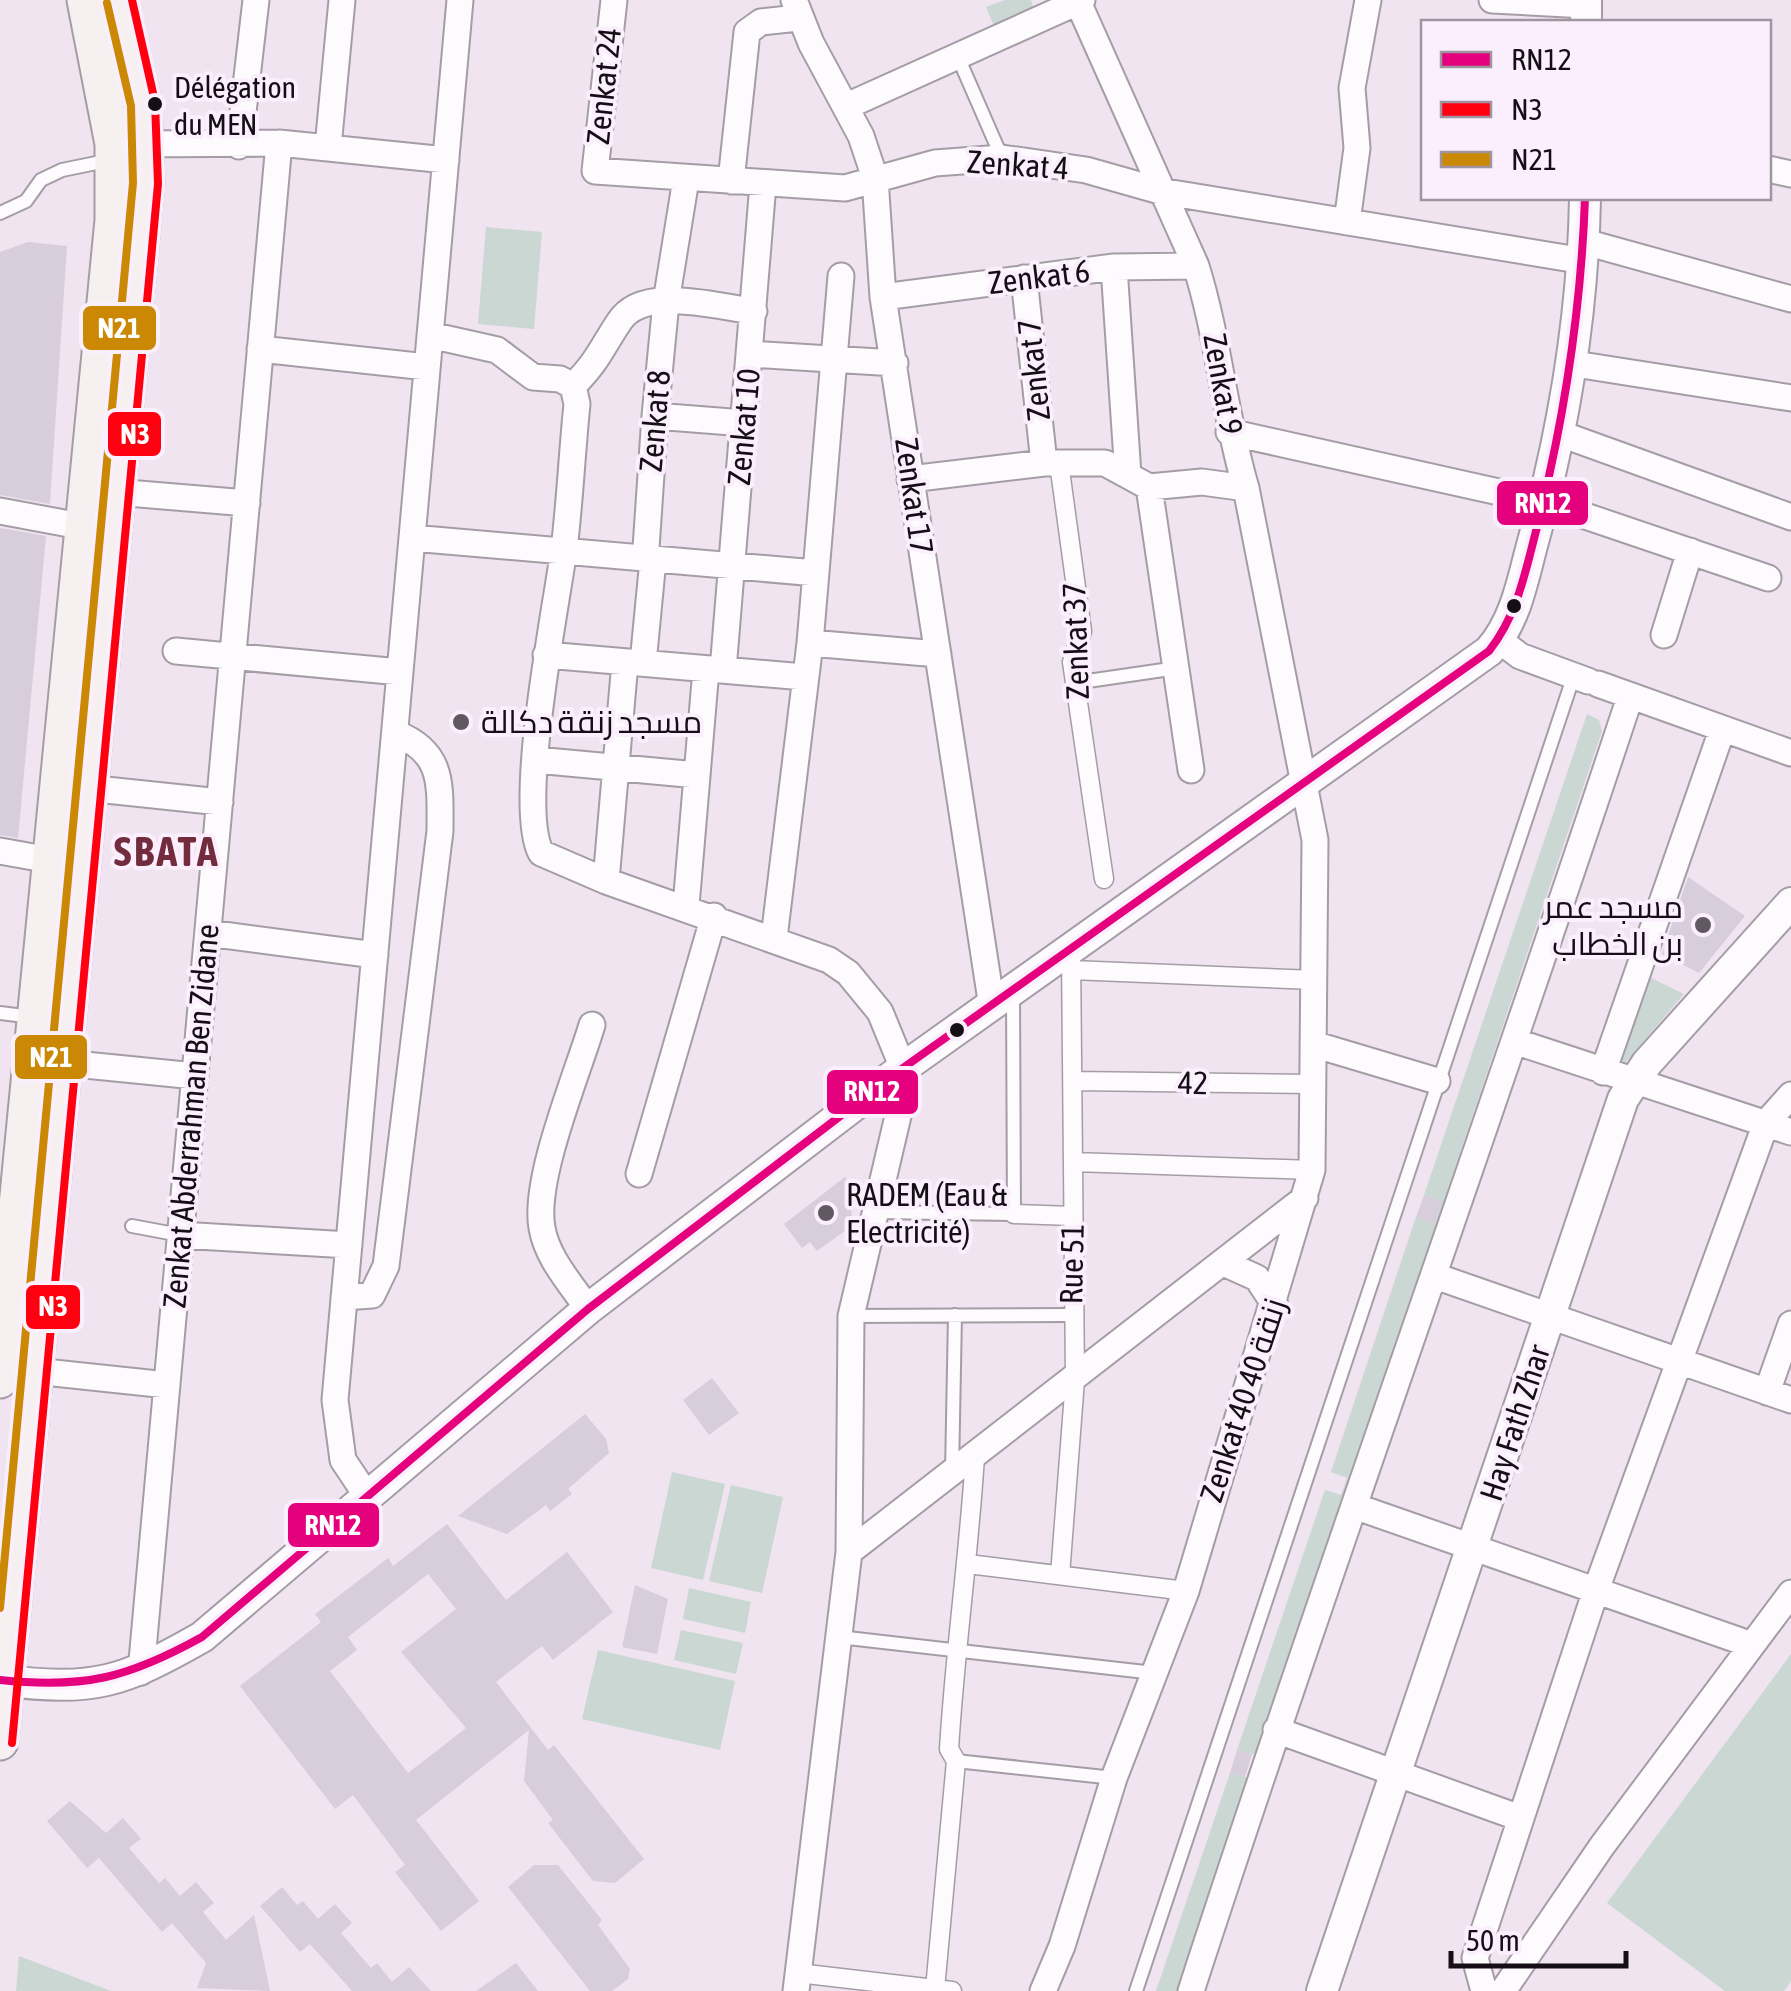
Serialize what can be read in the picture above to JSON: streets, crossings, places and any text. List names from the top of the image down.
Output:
{
  "streets": {
    "street": [
      "Zenkat 24",
      "Zenkat 4",
      "Zenkat 6",
      "Zenkat 7",
      "Zenkat 9",
      "Zenkat 8",
      "Zenkat 10",
      "Zenkat 17",
      "Zenkat 37",
      "42",
      "Zenkat Abderrahman Ben Zidane",
      "Rue 51",
      "Zenkat 40 زنقة 40",
      "Hay Fath Zhar"
    ]
  },
  "crossings": [
    ["Zenkat 24", "Zenkat 4"],
    ["Zenkat 4", "Zenkat 9"],
    ["Zenkat 4", "Zenkat 8"],
    ["Zenkat 4", "Zenkat 10"],
    ["Zenkat 4", "Zenkat 17"],
    ["Zenkat 6", "Zenkat 7"],
    ["Zenkat 6", "Zenkat 9"],
    ["Zenkat 6", "Zenkat 17"],
    ["Zenkat 7", "Zenkat 37"],
    ["Zenkat 9", "Zenkat 40 زنقة 40"],
    ["42", "Rue 51"],
    ["42", "Zenkat 40 زنقة 40"]
  ],
  "districts": ["SBATA"],
  "places": [
    "Délégation du MEN",
    "مسجد زنقة دكالة",
    "مسجد عمر بن الخطاب",
    "RADEM (Eau & Electricité)"
  ],
  "lines": ["transit line N3", "transit line N21", "transit line RN12"],
  "legend": ["RN12", "N3", "N21"],
  "scale_bar": "50 m"
}
